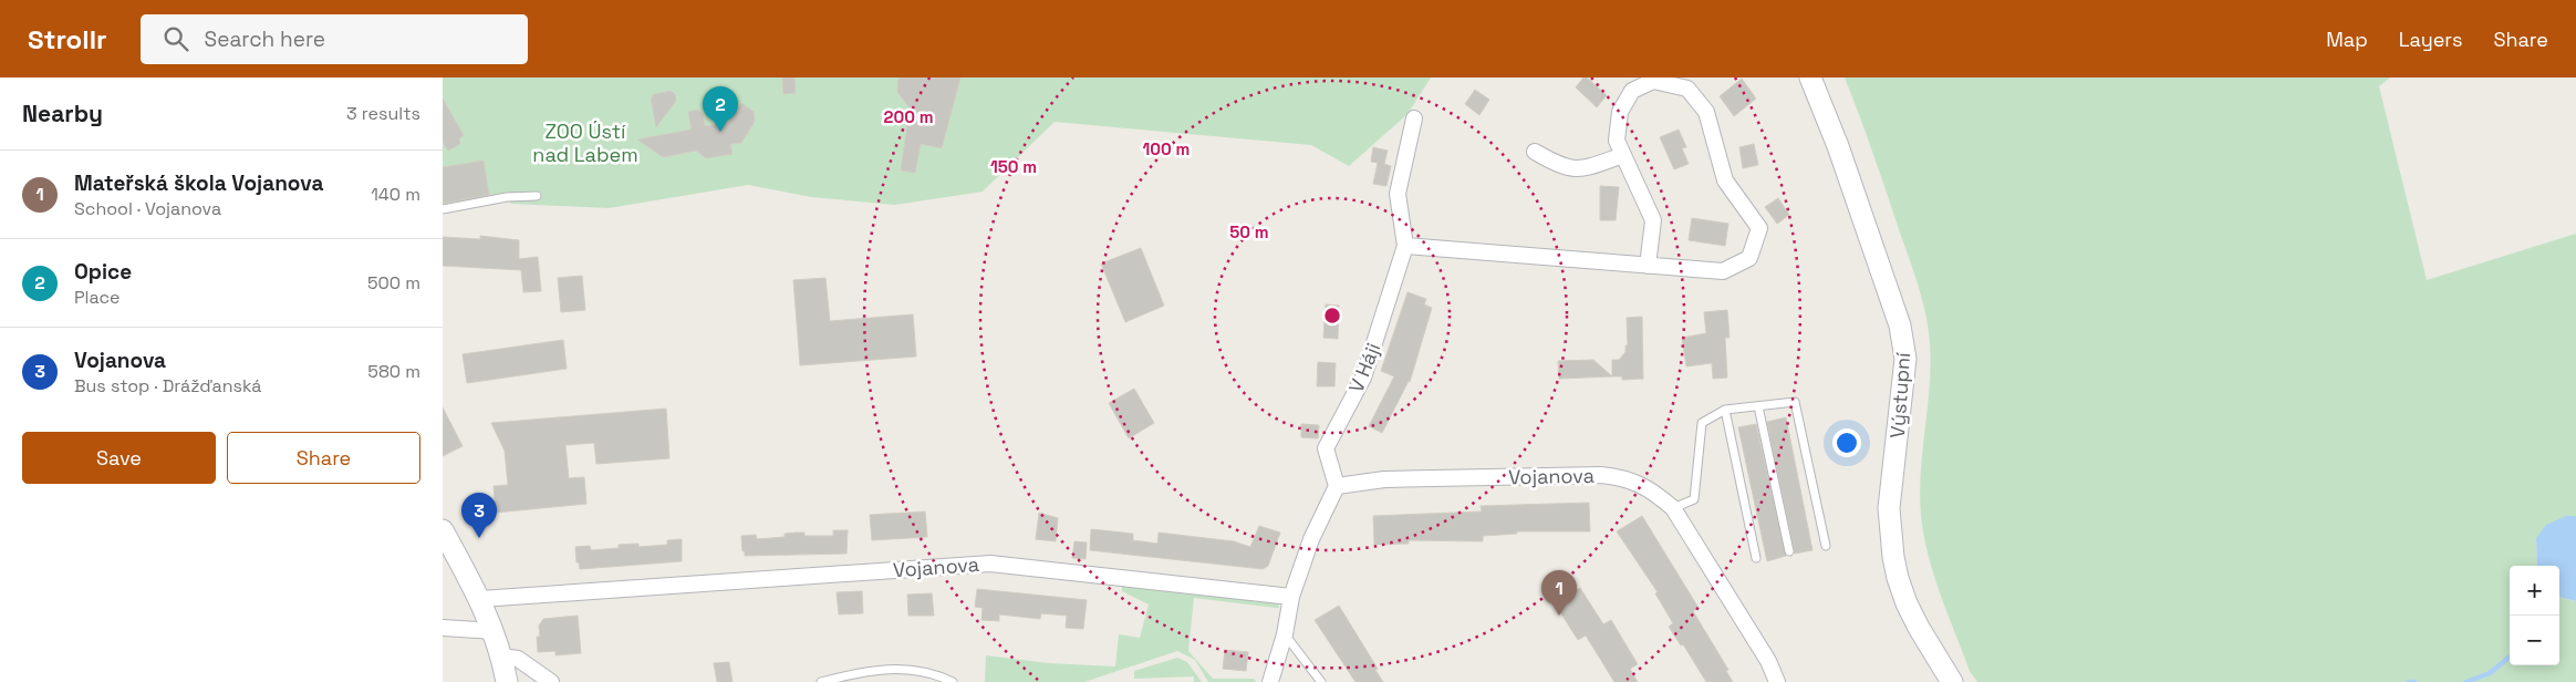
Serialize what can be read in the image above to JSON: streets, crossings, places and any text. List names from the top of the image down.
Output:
{
  "streets": {
    "street": ["V Háji", "Výstupní", "Vojanova"]
  },
  "crossings": [
    ["V Háji", "Vojanova"]
  ],
  "parks": ["ZOO Ústí nad Labem"],
  "page": {
    "header": "Strollr",
    "search": "Search here",
    "nav": ["Map", "Layers", "Share"],
    "heading": ["Nearby", "3 results"],
    "pins": ["2", "3", "1"],
    "list": [
      {
        "mark": "1",
        "name": "Mateřská škola Vojanova",
        "note": "School · Vojanova",
        "value": "140 m"
      },
      {
        "mark": "2",
        "name": "Opice",
        "note": "Place",
        "value": "500 m"
      },
      {
        "mark": "3",
        "name": "Vojanova",
        "note": "Bus stop · Drážďanská",
        "value": "580 m"
      }
    ],
    "buttons": ["Save", "Share"],
    "map_buttons": ["+", "−"]
  },
  "rings": [
    "200 m",
    "100 m",
    "150 m",
    "50 m"
  ]
}
